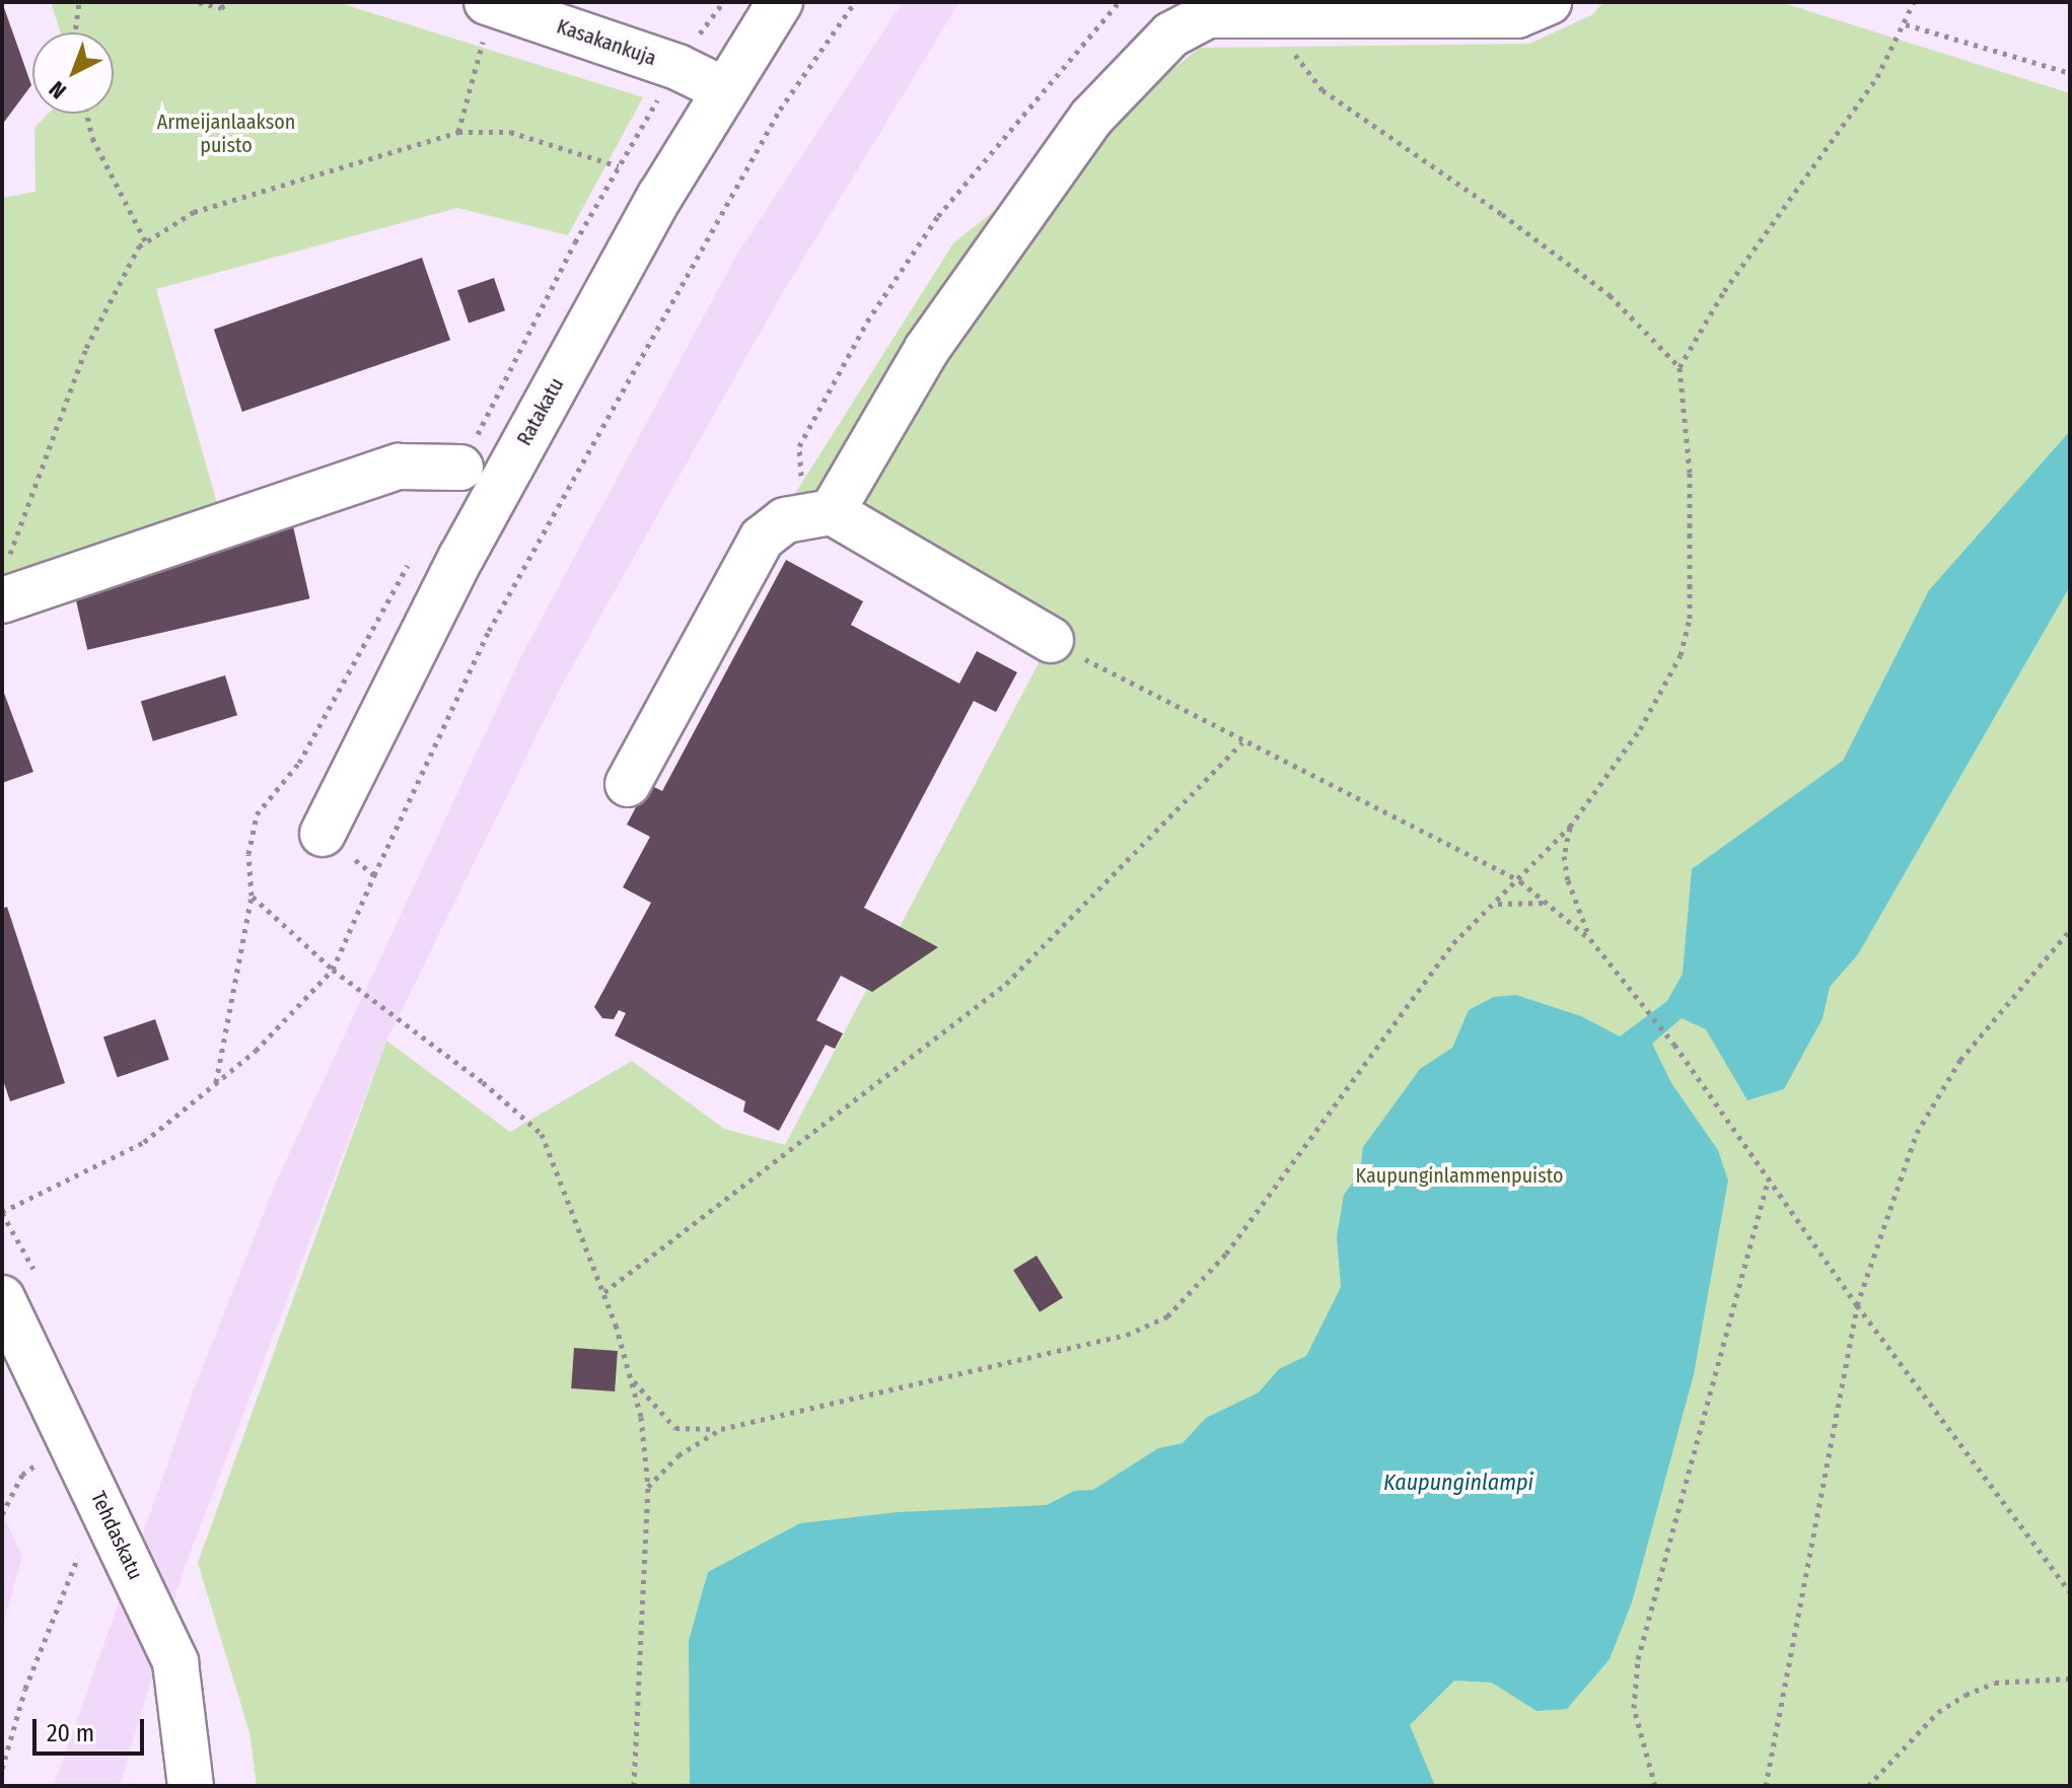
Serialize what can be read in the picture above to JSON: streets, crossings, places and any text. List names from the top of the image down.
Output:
{
  "streets": {
    "street": ["Kasakankuja", "Ratakatu", "Tehdaskatu"]
  },
  "crossings": [
    ["Kasakankuja", "Ratakatu"]
  ],
  "water": ["Kaupunginlampi"],
  "parks": ["Armeijanlaakson puisto", "Kaupunginlammenpuisto"],
  "scale_bar": "20 m",
  "north": "bottom left"
}
